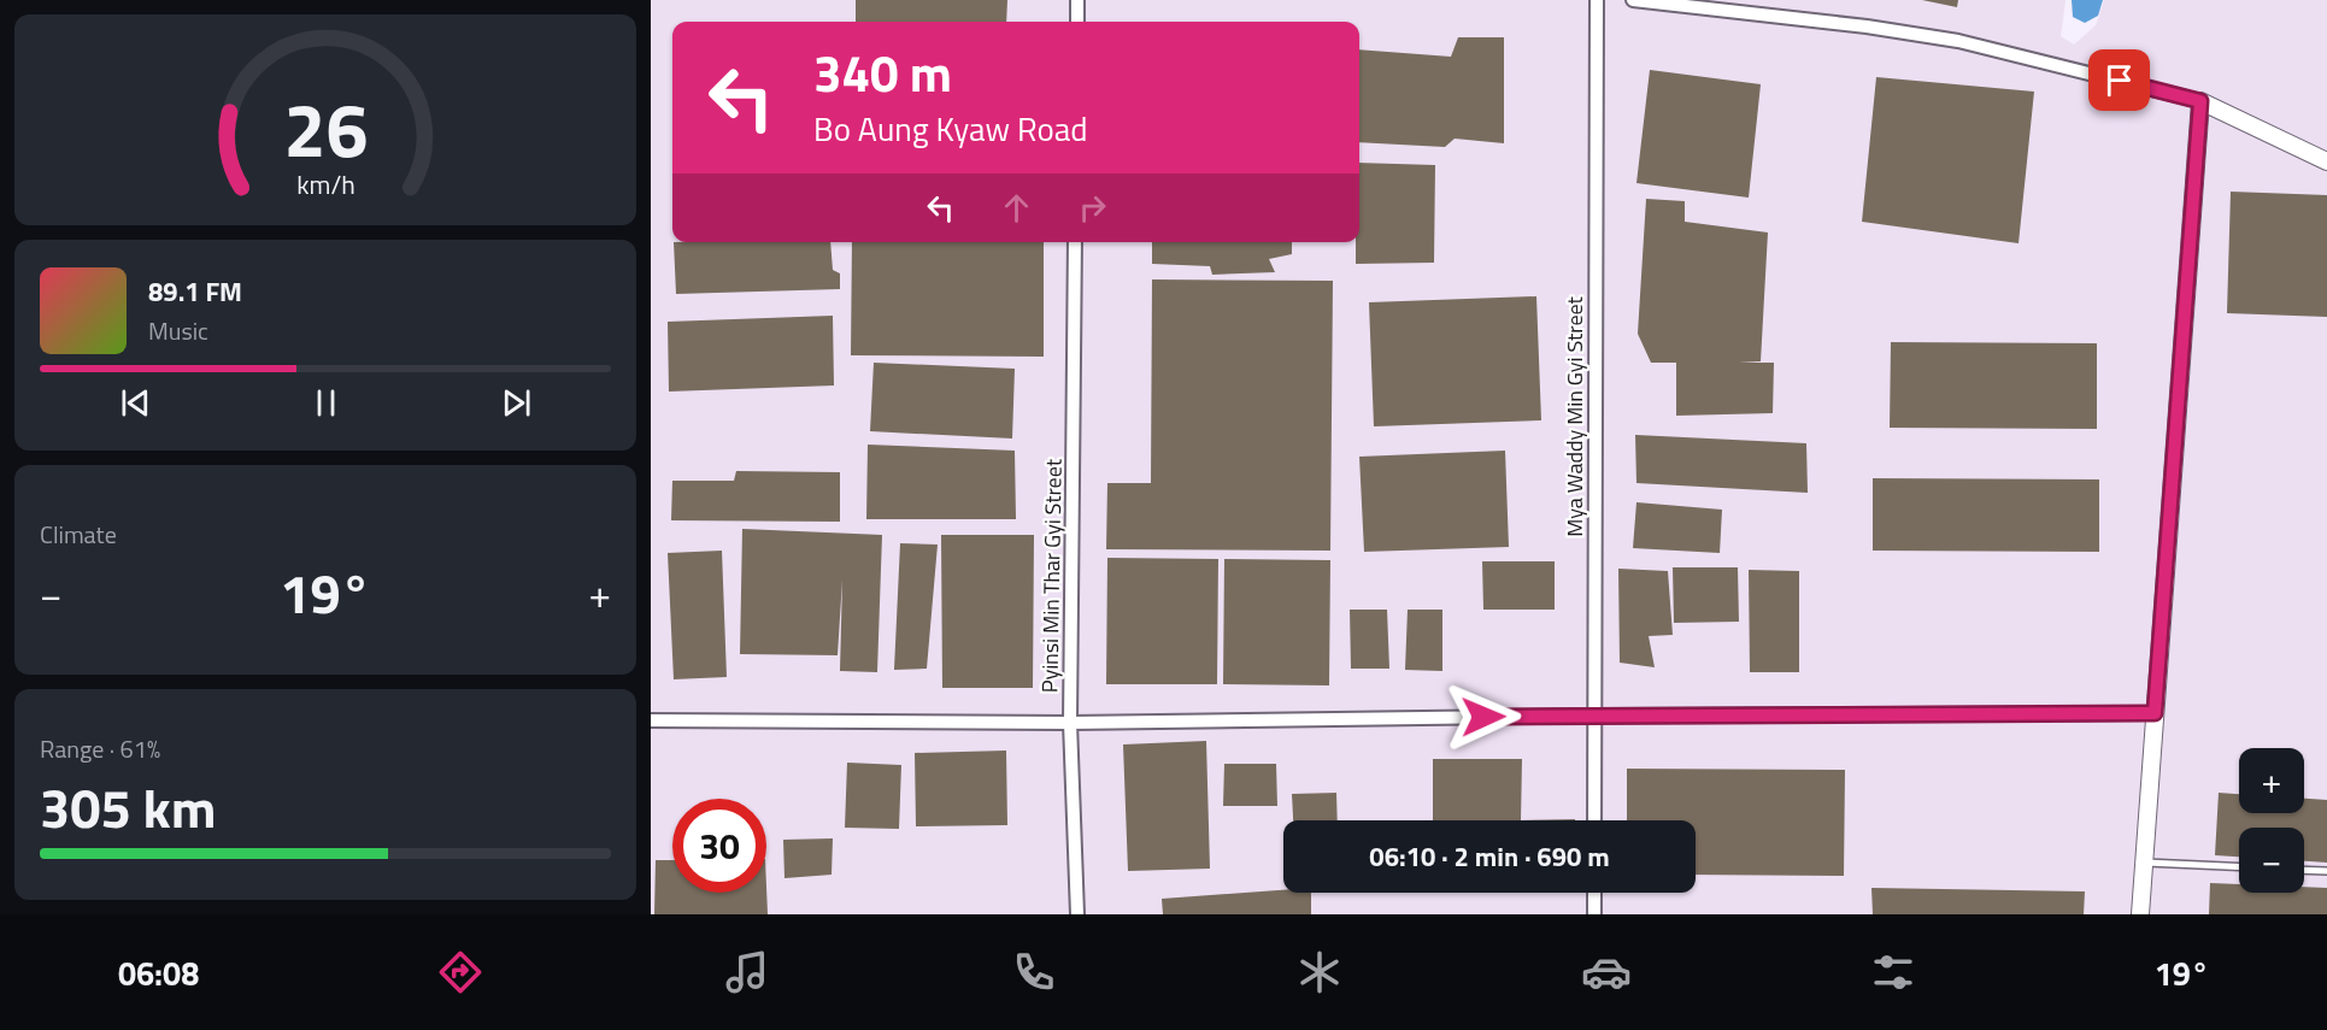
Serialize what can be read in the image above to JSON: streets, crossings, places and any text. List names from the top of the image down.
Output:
{
  "streets": {
    "street": ["Mya Waddy Min Gyi Street", "Pyinsi Min Thar Gyi Street"]
  },
  "page": {
    "turn": ["340 m", "Bo Aung Kyaw Road"],
    "song": ["89.1 FM", "Music"],
    "tile": [
      "Climate",
      ["Range · 61%", "305 km"]
    ],
    "heat": ["−", "19°", "+"],
    "map_buttons": ["+", "−"],
    "limit": "30",
    "trip": "06:10 · 2 min · 690 m",
    "tabs": ["06:08", "19°"],
    "gauge": ["26", "km/h"]
  }
}
